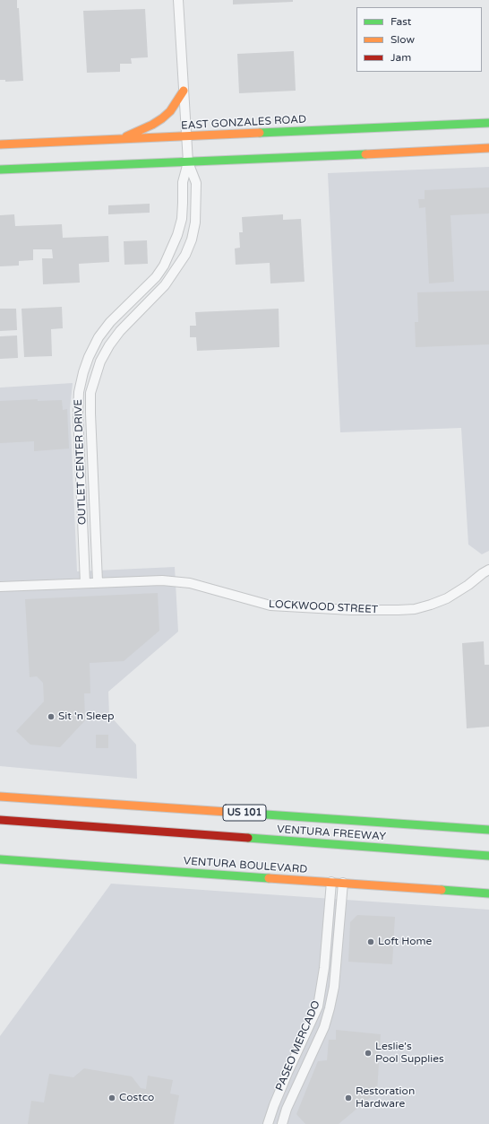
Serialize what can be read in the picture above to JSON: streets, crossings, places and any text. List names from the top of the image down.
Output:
{
  "streets": {
    "main road": [
      "EAST GONZALES ROAD",
      "US 101",
      "VENTURA FREEWAY",
      "VENTURA BOULEVARD"
    ],
    "street": ["OUTLET CENTER DRIVE", "LOCKWOOD STREET", "PASEO MERCADO"]
  },
  "crossings": [
    ["OUTLET CENTER DRIVE", "LOCKWOOD STREET"],
    ["VENTURA BOULEVARD", "PASEO MERCADO"]
  ],
  "places": [
    "Sit 'n Sleep",
    "Loft Home",
    "Leslie's Pool Supplies",
    "Costco",
    "Restoration Hardware"
  ],
  "legend": ["Fast", "Slow", "Jam"]
}
